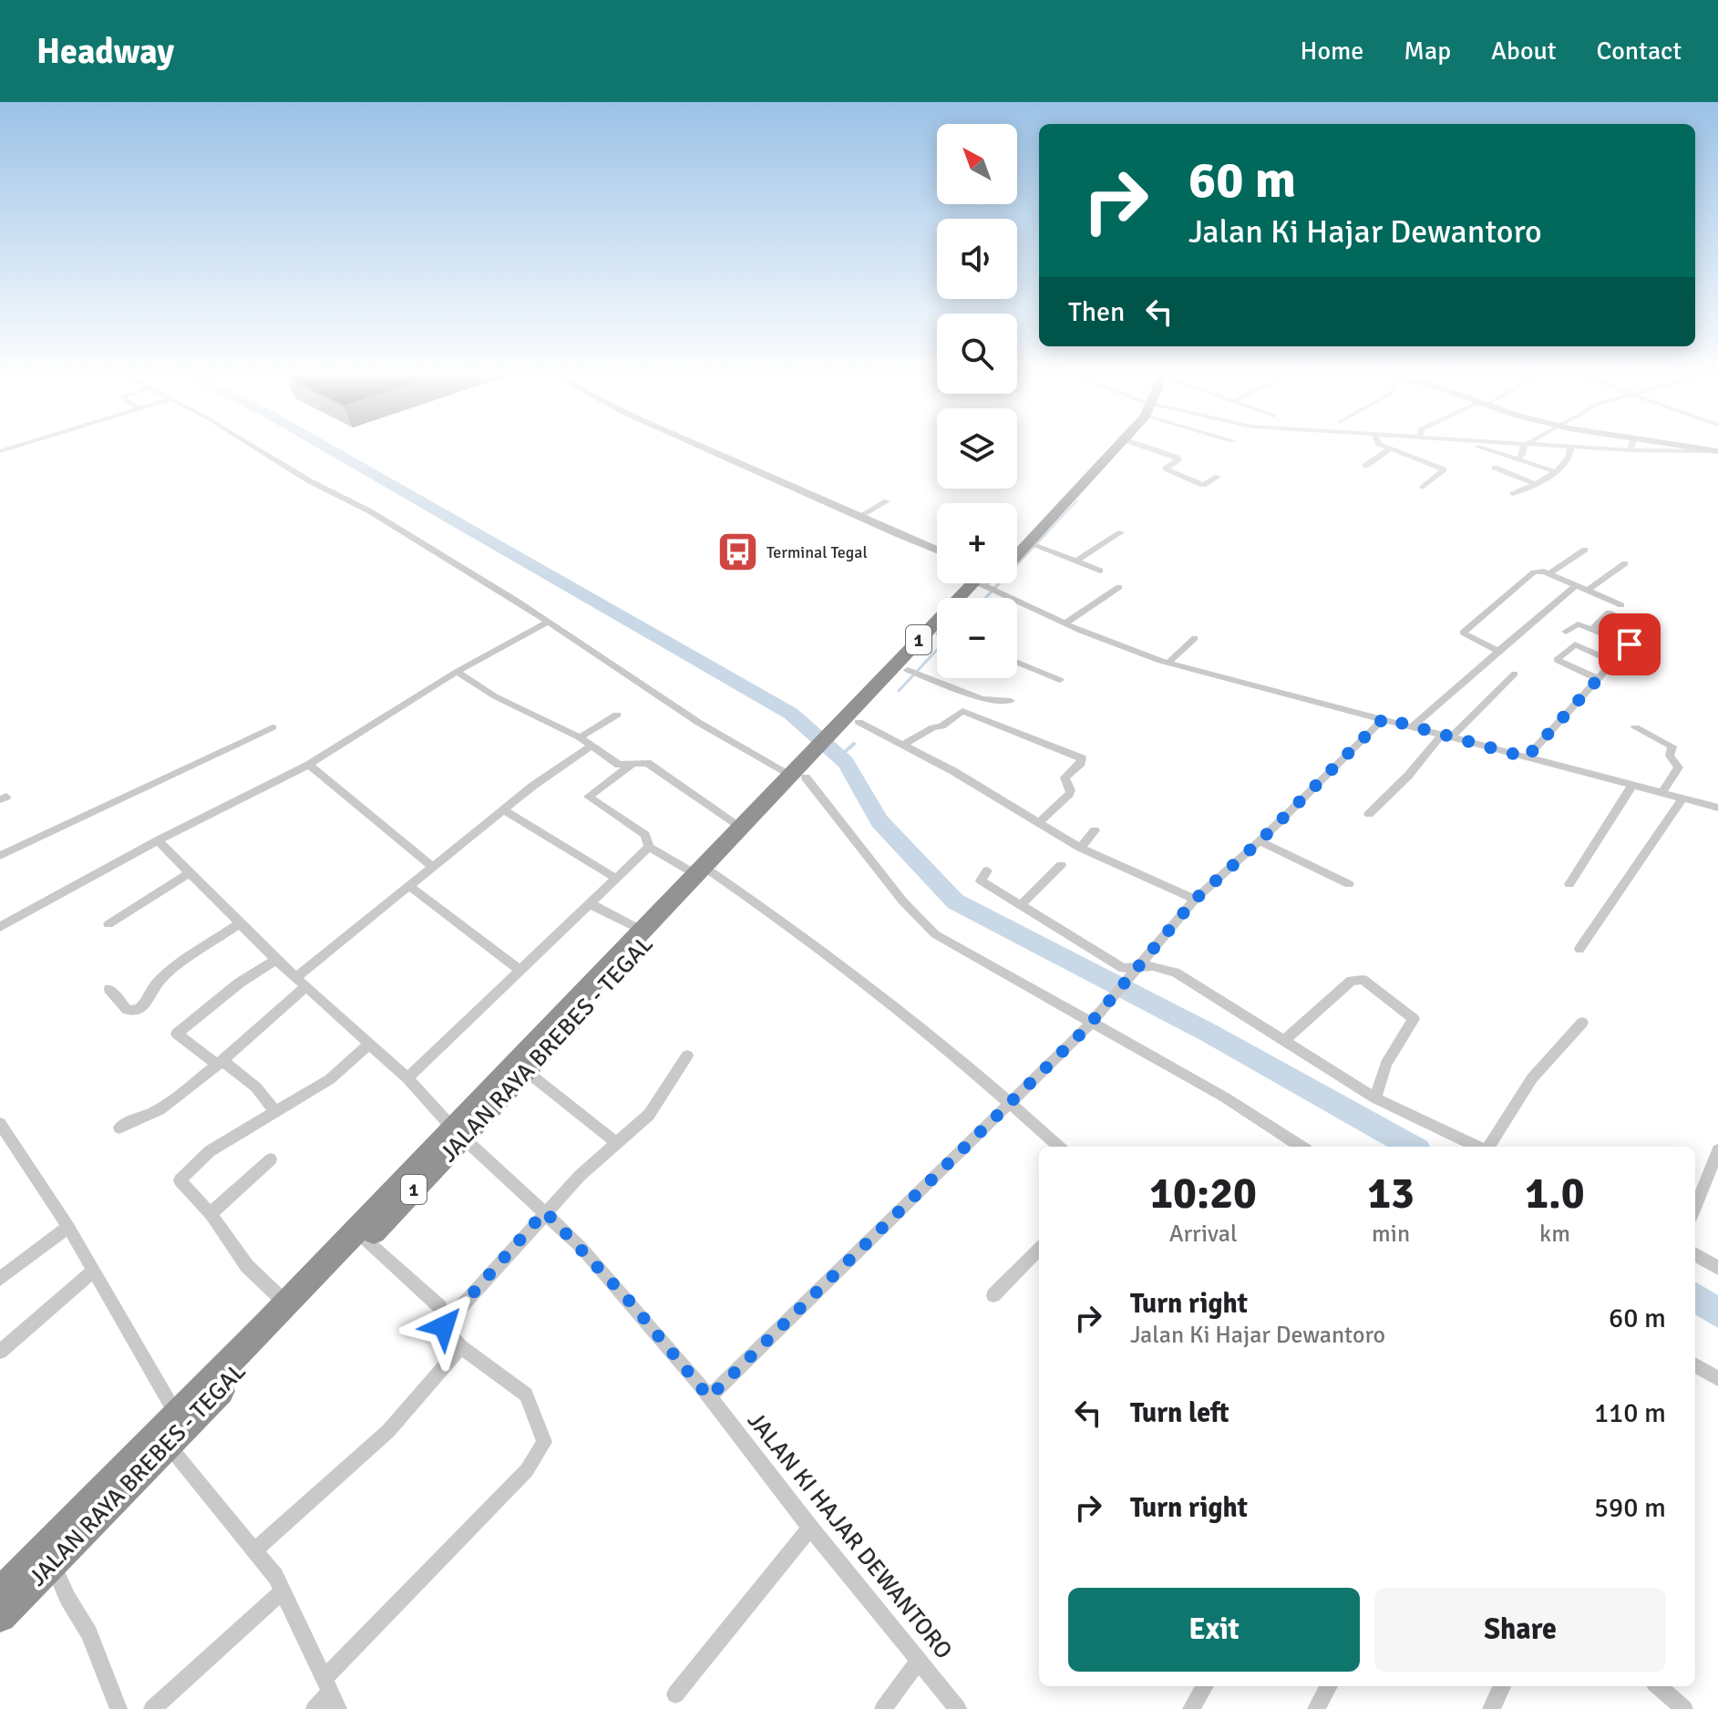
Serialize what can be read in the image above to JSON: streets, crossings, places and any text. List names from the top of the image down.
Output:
{
  "streets": {
    "highway": ["1", "JALAN RAYA BREBES - TEGAL"],
    "street": ["JALAN KI HAJAR DEWANTORO"]
  },
  "crossings": [
    ["1", "JALAN RAYA BREBES - TEGAL"],
    ["JALAN RAYA BREBES - TEGAL", "JALAN KI HAJAR DEWANTORO"]
  ],
  "places": {
    "bus stop": ["Terminal Tegal"]
  },
  "north": "top left",
  "page": {
    "header": "Headway",
    "nav": [
      "Home",
      "Map",
      "About",
      "Contact"
    ],
    "map_buttons": ["+", "−"],
    "turn": ["60 m", "Jalan Ki Hajar Dewantoro"],
    "then": "Then",
    "eta": [
      "10:20",
      "Arrival",
      "13",
      "min",
      "1.0",
      "km"
    ],
    "list": [
      {
        "name": "Turn right",
        "note": "Jalan Ki Hajar Dewantoro",
        "value": "60 m"
      },
      {
        "name": "Turn left",
        "value": "110 m"
      },
      {
        "name": "Turn right",
        "value": "590 m"
      }
    ],
    "buttons": ["Exit", "Share"]
  }
}
